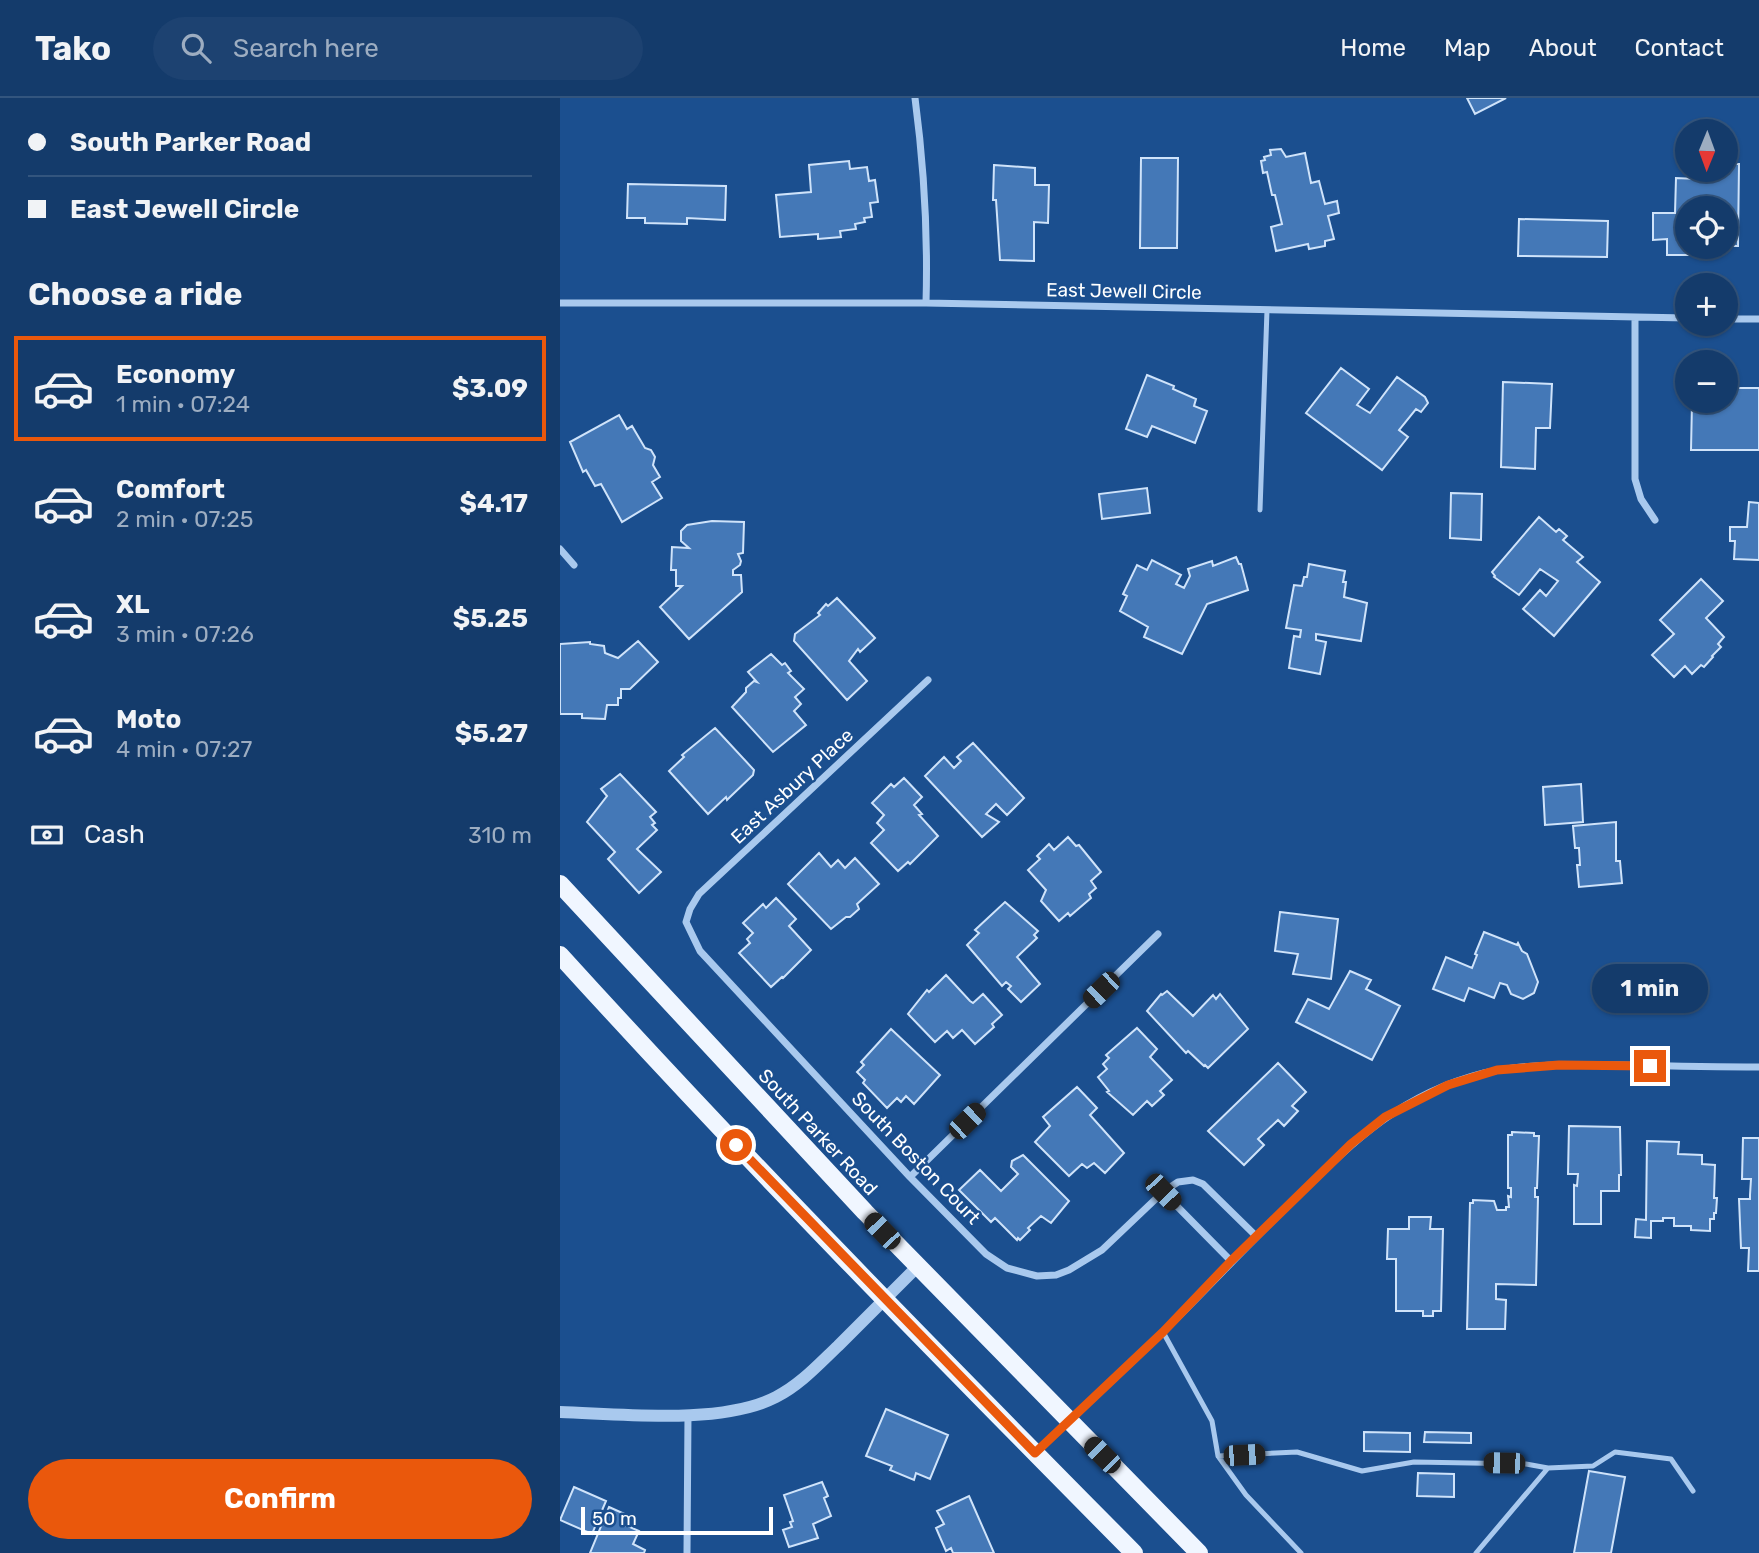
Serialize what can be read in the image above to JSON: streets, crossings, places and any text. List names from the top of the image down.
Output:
{
  "streets": {
    "main road": ["South Parker Road"],
    "street": ["East Jewell Circle", "East Asbury Place", "South Boston Court"]
  },
  "crossings": [
    ["East Asbury Place", "South Boston Court"]
  ],
  "scale_bar": "50 m",
  "north": "bottom",
  "page": {
    "header": "Tako",
    "search": "Search here",
    "nav": [
      "Home",
      "Map",
      "About",
      "Contact"
    ],
    "banner": ["South Parker Road", "East Jewell Circle"],
    "map_buttons": ["+", "−"],
    "heading": "Choose a ride",
    "list": [
      {
        "name": "Economy",
        "note": "1 min · 07:24",
        "value": "$3.09"
      },
      {
        "name": "Comfort",
        "note": "2 min · 07:25",
        "value": "$4.17"
      },
      {
        "name": "XL",
        "note": "3 min · 07:26",
        "value": "$5.25"
      },
      {
        "name": "Moto",
        "note": "4 min · 07:27",
        "value": "$5.27"
      }
    ],
    "pay": ["Cash", "310 m"],
    "bubble": "1 min",
    "buttons": "Confirm",
    "scale": "50 m"
  }
}
